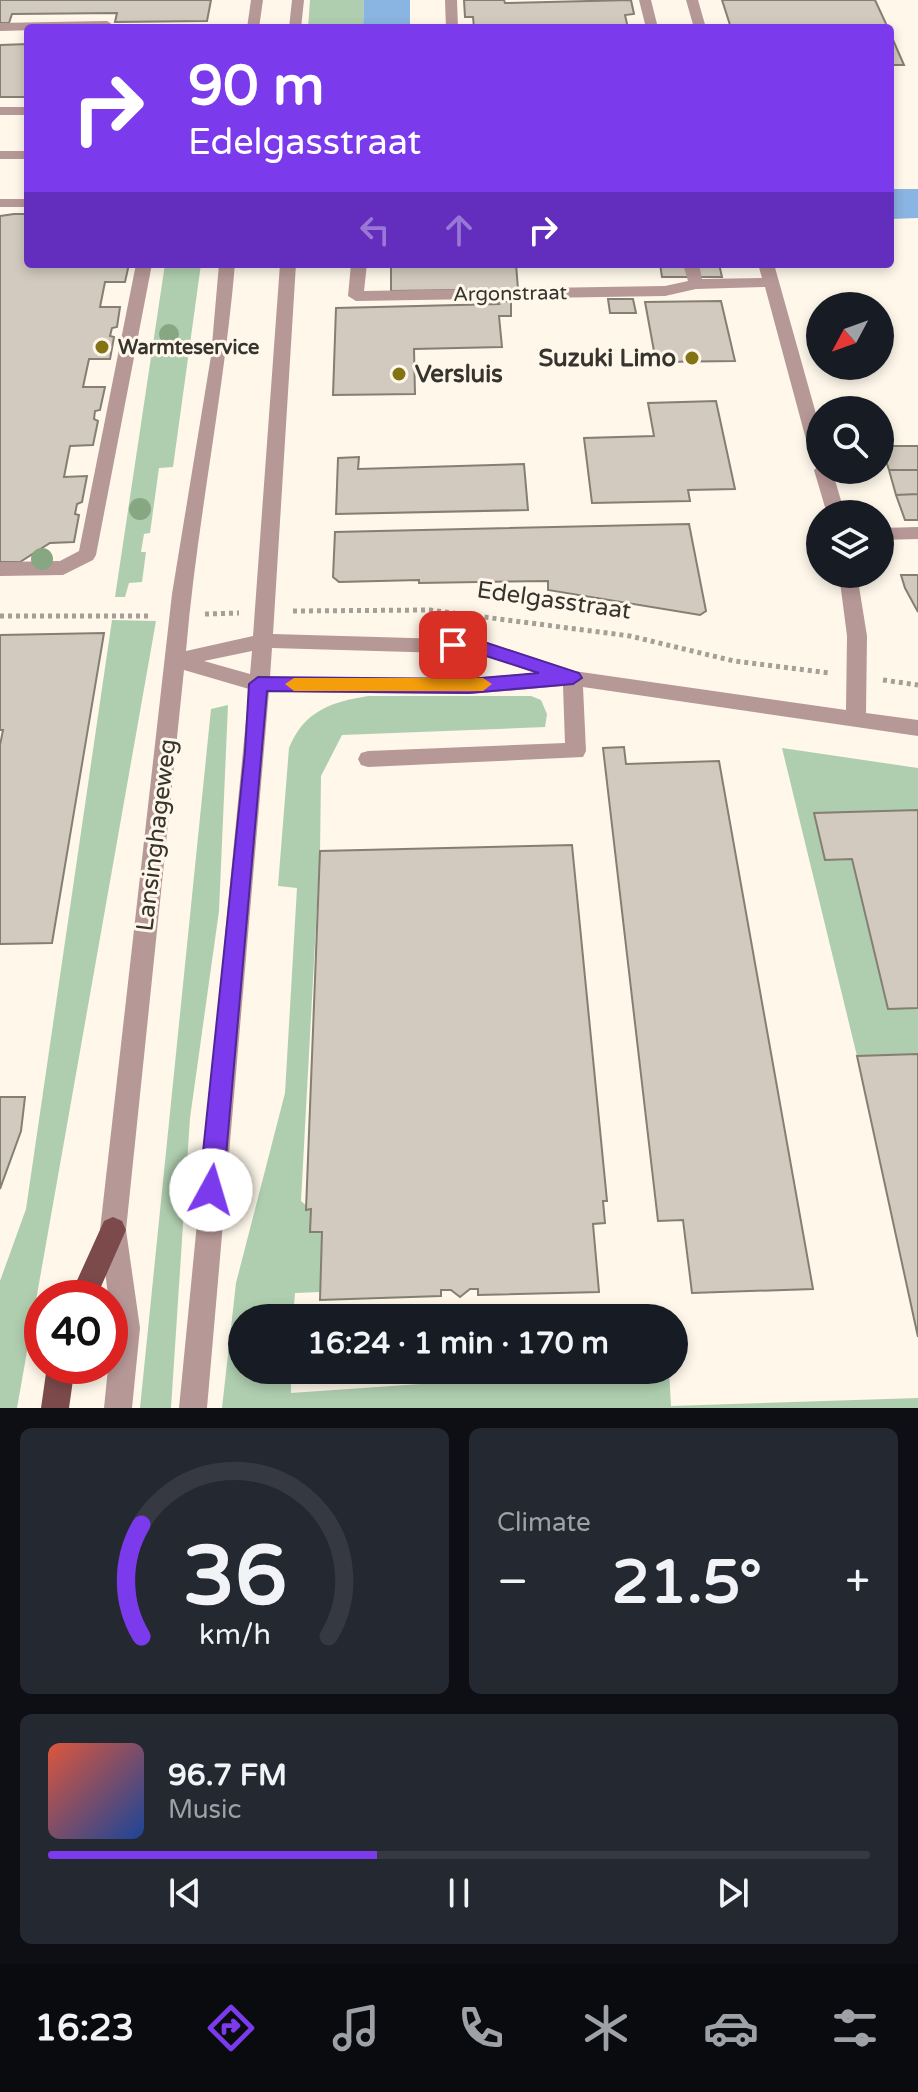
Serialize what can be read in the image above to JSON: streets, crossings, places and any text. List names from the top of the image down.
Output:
{
  "streets": {
    "street": ["Argonstraat", "Lansinghageweg"],
    "path": ["Edelgasstraat"]
  },
  "crossings": [
    ["Edelgasstraat", "Lansinghageweg"]
  ],
  "places": ["Warmteservice", "Suzuki Limo", "Versluis"],
  "north": "bottom left",
  "page": {
    "turn": ["90 m", "Edelgasstraat"],
    "limit": "40",
    "trip": "16:24 · 1 min · 170 m",
    "tile": "Climate",
    "heat": ["−", "21.5°", "+"],
    "song": ["96.7 FM", "Music"],
    "tabs": "16:23",
    "gauge": ["36", "km/h"]
  }
}
